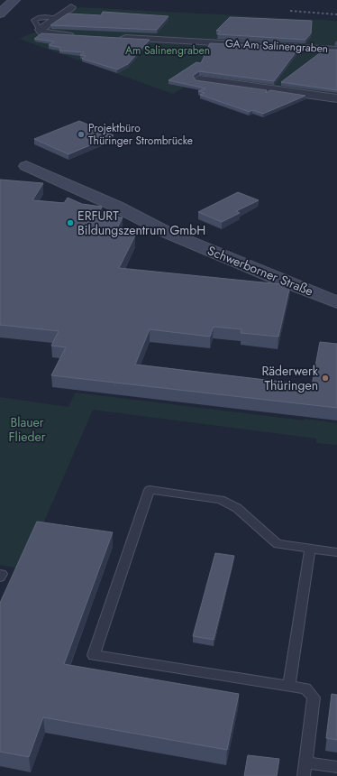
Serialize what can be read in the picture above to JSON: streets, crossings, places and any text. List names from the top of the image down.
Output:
{
  "streets": {
    "street": ["GA Am Salinengraben", "Schwerborner Straße"]
  },
  "parks": ["Am Salinengraben", "Blauer Flieder"],
  "places": ["Projektbüro Thüringer Strombrücke", "ERFURT Bildungszentrum GmbH", "Räderwerk Thüringen"]
}
